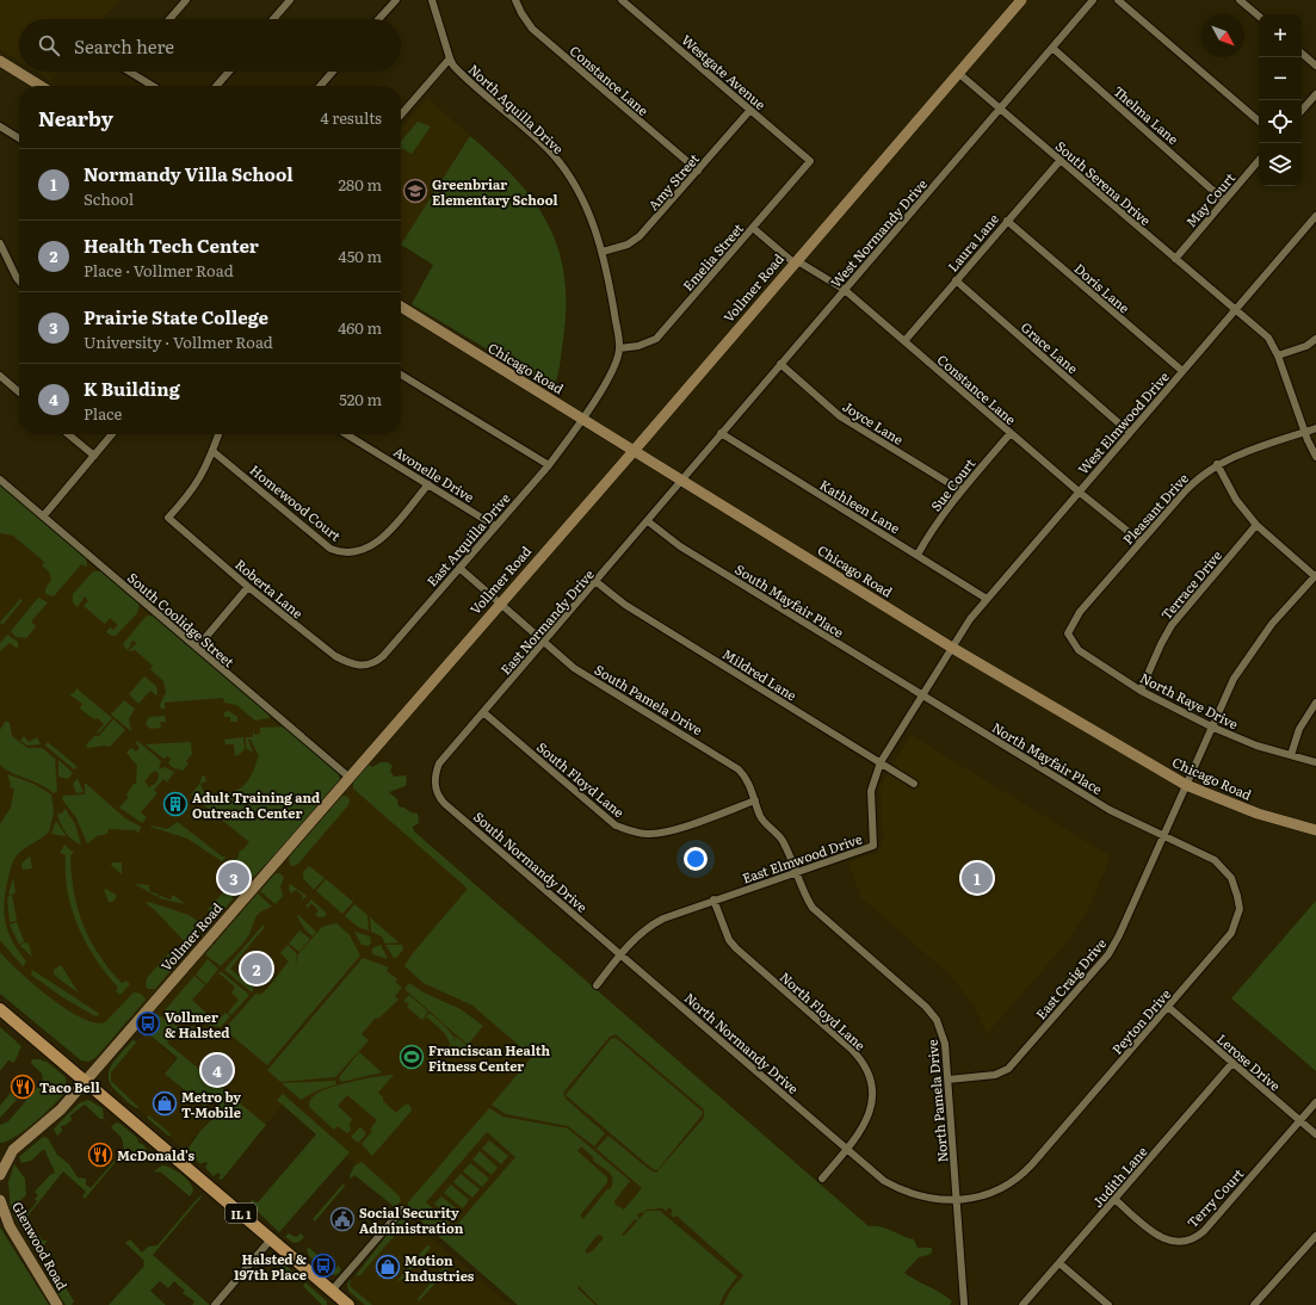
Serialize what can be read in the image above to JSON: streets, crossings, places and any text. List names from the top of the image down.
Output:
{
  "streets": {
    "main road": [
      "Vollmer Road",
      "Chicago Road",
      "IL 1",
      "Glenwood Road"
    ],
    "street": [
      "Westgate Avenue",
      "Constance Lane",
      "North Aquilla Drive",
      "Thelma Lane",
      "Amy Street",
      "South Serena Drive",
      "May Court",
      "West Normandy Drive",
      "Laura Lane",
      "Emelia Street",
      "Doris Lane",
      "Grace Lane",
      "Joyce Lane",
      "West Elmwood Drive",
      "Avonelle Drive",
      "Sue Court",
      "Homewood Court",
      "Kathleen Lane",
      "Pleasant Drive",
      "East Arquilla Drive",
      "Terrace Drive",
      "Roberta Lane",
      "South Mayfair Place",
      "South Coolidge Street",
      "East Normandy Drive",
      "Mildred Lane",
      "South Pamela Drive",
      "North Raye Drive",
      "North Mayfair Place",
      "South Floyd Lane",
      "East Elmwood Drive",
      "South Normandy Drive",
      "East Craig Drive",
      "North Floyd Lane",
      "Peyton Drive",
      "North Normandy Drive",
      "Lerose Drive",
      "North Pamela Drive",
      "Judith Lane",
      "Terry Court"
    ]
  },
  "crossings": [
    ["Westgate Avenue", "Amy Street"],
    ["Westgate Avenue", "Emelia Street"],
    ["Constance Lane", "Amy Street"],
    ["Constance Lane", "West Normandy Drive"],
    ["Constance Lane", "Laura Lane"],
    ["Constance Lane", "Emelia Street"],
    ["Constance Lane", "Vollmer Road"],
    ["Constance Lane", "West Elmwood Drive"],
    ["Constance Lane", "Sue Court"],
    ["Constance Lane", "Pleasant Drive"],
    ["North Aquilla Drive", "Amy Street"],
    ["North Aquilla Drive", "Emelia Street"],
    ["North Aquilla Drive", "Chicago Road"],
    ["North Aquilla Drive", "East Arquilla Drive"],
    ["Thelma Lane", "May Court"],
    ["Thelma Lane", "West Normandy Drive"],
    ["South Serena Drive", "May Court"],
    ["South Serena Drive", "West Normandy Drive"],
    ["South Serena Drive", "Laura Lane"],
    ["South Serena Drive", "Vollmer Road"],
    ["South Serena Drive", "West Elmwood Drive"],
    ["South Serena Drive", "Pleasant Drive"],
    ["West Normandy Drive", "Chicago Road"],
    ["West Normandy Drive", "Joyce Lane"],
    ["West Normandy Drive", "Kathleen Lane"],
    ["West Normandy Drive", "East Normandy Drive"],
    ["Laura Lane", "Doris Lane"],
    ["Laura Lane", "Grace Lane"],
    ["Vollmer Road", "Chicago Road"],
    ["Vollmer Road", "South Coolidge Street"],
    ["Vollmer Road", "South Pamela Drive"],
    ["Vollmer Road", "IL 1"],
    ["Doris Lane", "West Elmwood Drive"],
    ["Grace Lane", "West Elmwood Drive"],
    ["Chicago Road", "West Elmwood Drive"],
    ["Chicago Road", "East Arquilla Drive"],
    ["Chicago Road", "East Normandy Drive"],
    ["Chicago Road", "East Elmwood Drive"],
    ["Chicago Road", "East Craig Drive"],
    ["Joyce Lane", "Sue Court"],
    ["West Elmwood Drive", "Kathleen Lane"],
    ["West Elmwood Drive", "East Elmwood Drive"],
    ["Avonelle Drive", "Homewood Court"],
    ["Avonelle Drive", "East Arquilla Drive"],
    ["Sue Court", "Kathleen Lane"],
    ["Homewood Court", "Roberta Lane"],
    ["Pleasant Drive", "North Raye Drive"],
    ["East Arquilla Drive", "Roberta Lane"],
    ["East Arquilla Drive", "South Pamela Drive"],
    ["Terrace Drive", "North Raye Drive"],
    ["South Mayfair Place", "East Normandy Drive"],
    ["South Mayfair Place", "North Mayfair Place"],
    ["South Mayfair Place", "East Elmwood Drive"],
    ["East Normandy Drive", "Mildred Lane"],
    ["East Normandy Drive", "South Pamela Drive"],
    ["East Normandy Drive", "South Floyd Lane"],
    ["East Normandy Drive", "South Normandy Drive"],
    ["Mildred Lane", "East Elmwood Drive"],
    ["South Pamela Drive", "South Floyd Lane"],
    ["South Pamela Drive", "East Elmwood Drive"],
    ["South Pamela Drive", "North Pamela Drive"],
    ["North Raye Drive", "East Craig Drive"],
    ["North Mayfair Place", "East Elmwood Drive"],
    ["North Mayfair Place", "East Craig Drive"],
    ["North Mayfair Place", "Peyton Drive"],
    ["East Elmwood Drive", "South Normandy Drive"],
    ["East Elmwood Drive", "North Floyd Lane"],
    ["East Elmwood Drive", "North Normandy Drive"],
    ["East Elmwood Drive", "North Pamela Drive"],
    ["South Normandy Drive", "North Normandy Drive"],
    ["East Craig Drive", "Peyton Drive"],
    ["East Craig Drive", "North Pamela Drive"],
    ["North Floyd Lane", "North Normandy Drive"],
    ["Peyton Drive", "North Normandy Drive"],
    ["Peyton Drive", "Lerose Drive"],
    ["Peyton Drive", "North Pamela Drive"],
    ["North Normandy Drive", "North Pamela Drive"],
    ["Lerose Drive", "Judith Lane"],
    ["Lerose Drive", "Terry Court"],
    ["Judith Lane", "Terry Court"]
  ],
  "places": {
    "school or university": ["Greenbriar Elementary School"],
    "building": ["Adult Training and Outreach Center"],
    "bus stop": ["Vollmer & Halsted", "Halsted & 197th Place"],
    "sports": ["Franciscan Health Fitness Center"],
    "restaurant": ["Taco Bell", "McDonald's"],
    "shop": ["Metro by T-Mobile", "Motion Industries"],
    "public building": ["Social Security Administration"]
  },
  "north": "bottom right",
  "page": {
    "map_buttons": ["+", "−"],
    "search": "Search here",
    "heading": ["Nearby", "4 results"],
    "list": [
      {
        "mark": "1",
        "name": "Normandy Villa School",
        "note": "School",
        "value": "280 m"
      },
      {
        "mark": "2",
        "name": "Health Tech Center",
        "note": "Place · Vollmer Road",
        "value": "450 m"
      },
      {
        "mark": "3",
        "name": "Prairie State College",
        "note": "University · Vollmer Road",
        "value": "460 m"
      },
      {
        "mark": "4",
        "name": "K Building",
        "note": "Place",
        "value": "520 m"
      }
    ],
    "pins": [
      "1",
      "3",
      "2",
      "4"
    ]
  }
}
